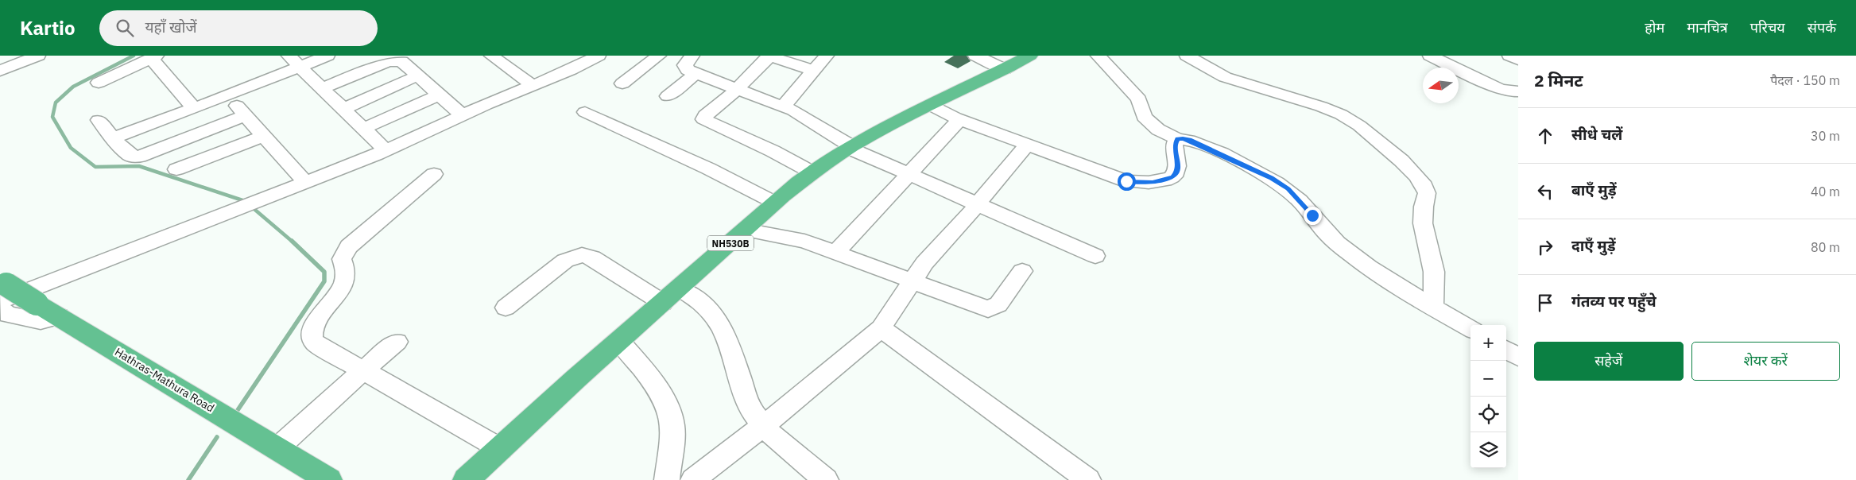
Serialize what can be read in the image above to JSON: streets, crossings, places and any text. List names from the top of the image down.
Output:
{
  "streets": {
    "highway": ["NH530B", "Hathras-Mathura Road"]
  },
  "north": "left",
  "page": {
    "header": "Kartio",
    "search": "यहाँ खोजें",
    "nav": [
      "होम",
      "मानचित्र",
      "परिचय",
      "संपर्क"
    ],
    "heading": ["2 मिनट", "पैदल · 150 m"],
    "list": [
      ["सीधे चलें", "30 m"],
      ["बाएँ मुड़ें", "40 m"],
      ["दाएँ मुड़ें", "80 m"],
      "गंतव्य पर पहुँचे"
    ],
    "map_buttons": ["+", "−"],
    "buttons": ["सहेजें", "शेयर करें"]
  }
}
